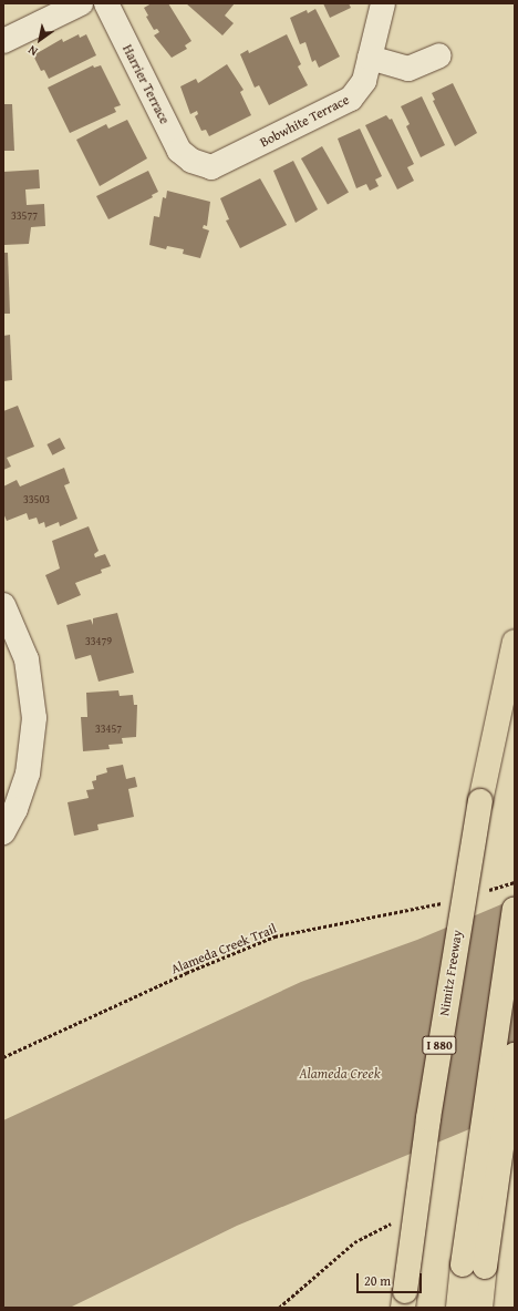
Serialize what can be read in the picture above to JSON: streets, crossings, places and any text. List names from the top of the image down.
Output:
{
  "streets": {
    "highway": ["Nimitz Freeway", "I 880"],
    "street": ["Harrier Terrace", "Bobwhite Terrace"],
    "path": ["Alameda Creek Trail"]
  },
  "crossings": [
    ["Harrier Terrace", "Bobwhite Terrace"]
  ],
  "water": ["Alameda Creek"],
  "house_numbers": [
    "33577",
    "33503",
    "33479",
    "33457"
  ],
  "scale_bar": "20 m",
  "north": "bottom left"
}
